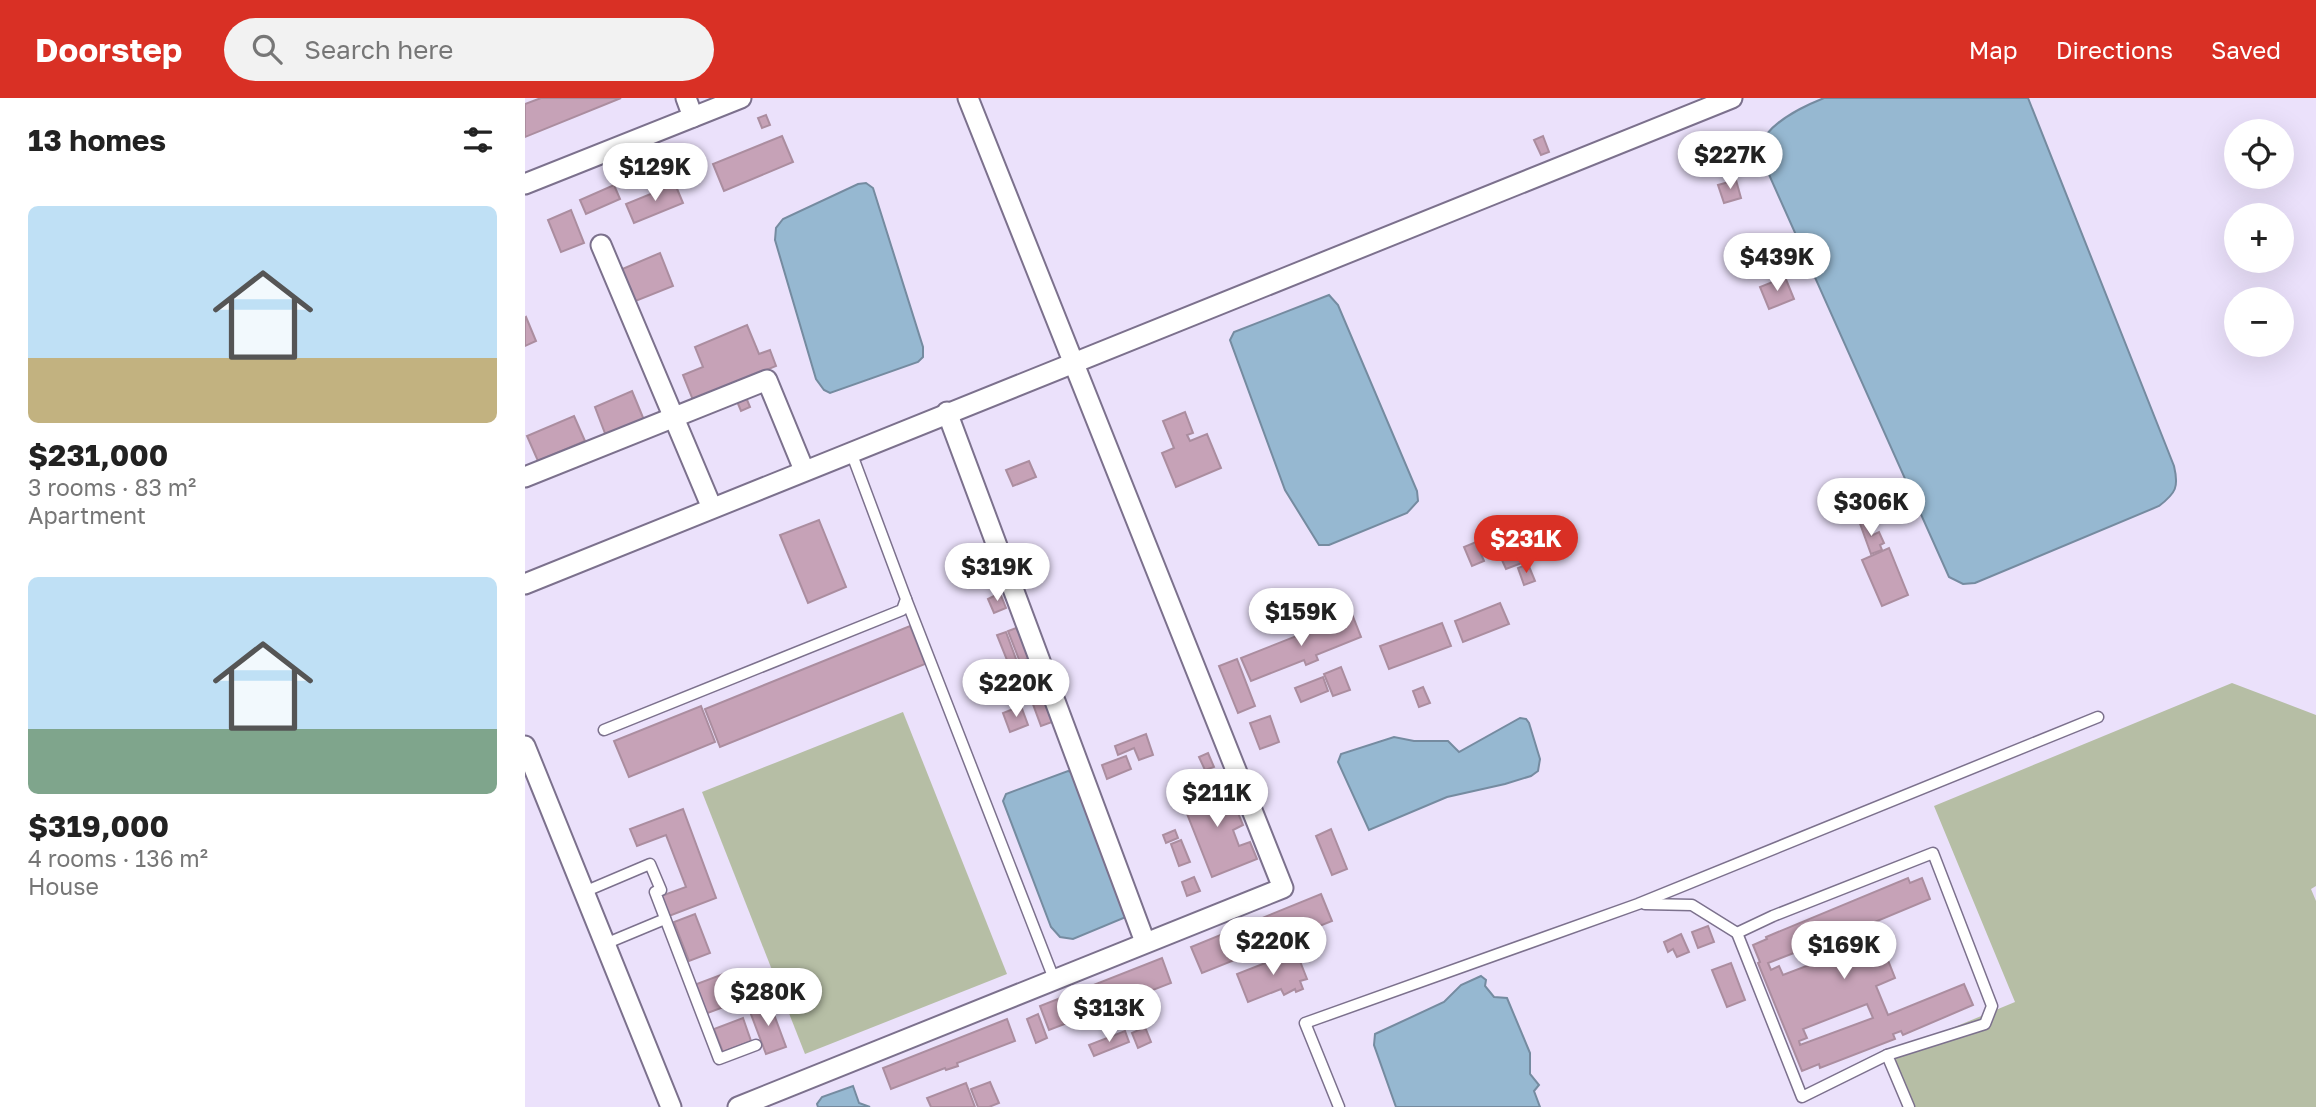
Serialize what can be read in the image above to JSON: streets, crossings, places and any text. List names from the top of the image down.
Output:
{
  "page": {
    "header": "Doorstep",
    "search": "Search here",
    "nav": ["Map", "Directions", "Saved"],
    "heading": "13 homes",
    "map_buttons": ["+", "−"],
    "price": [
      "$227K",
      "$129K",
      "$439K",
      "$306K",
      "$231K",
      "$319K",
      "$159K",
      "$220K",
      "$211K",
      "$220K",
      "$169K",
      "$280K",
      "$313K"
    ],
    "list": [
      {
        "name": "$231,000",
        "note": "3 rooms · 83 m² · Apartment"
      },
      {
        "name": "$319,000",
        "note": "4 rooms · 136 m² · House"
      }
    ]
  }
}
